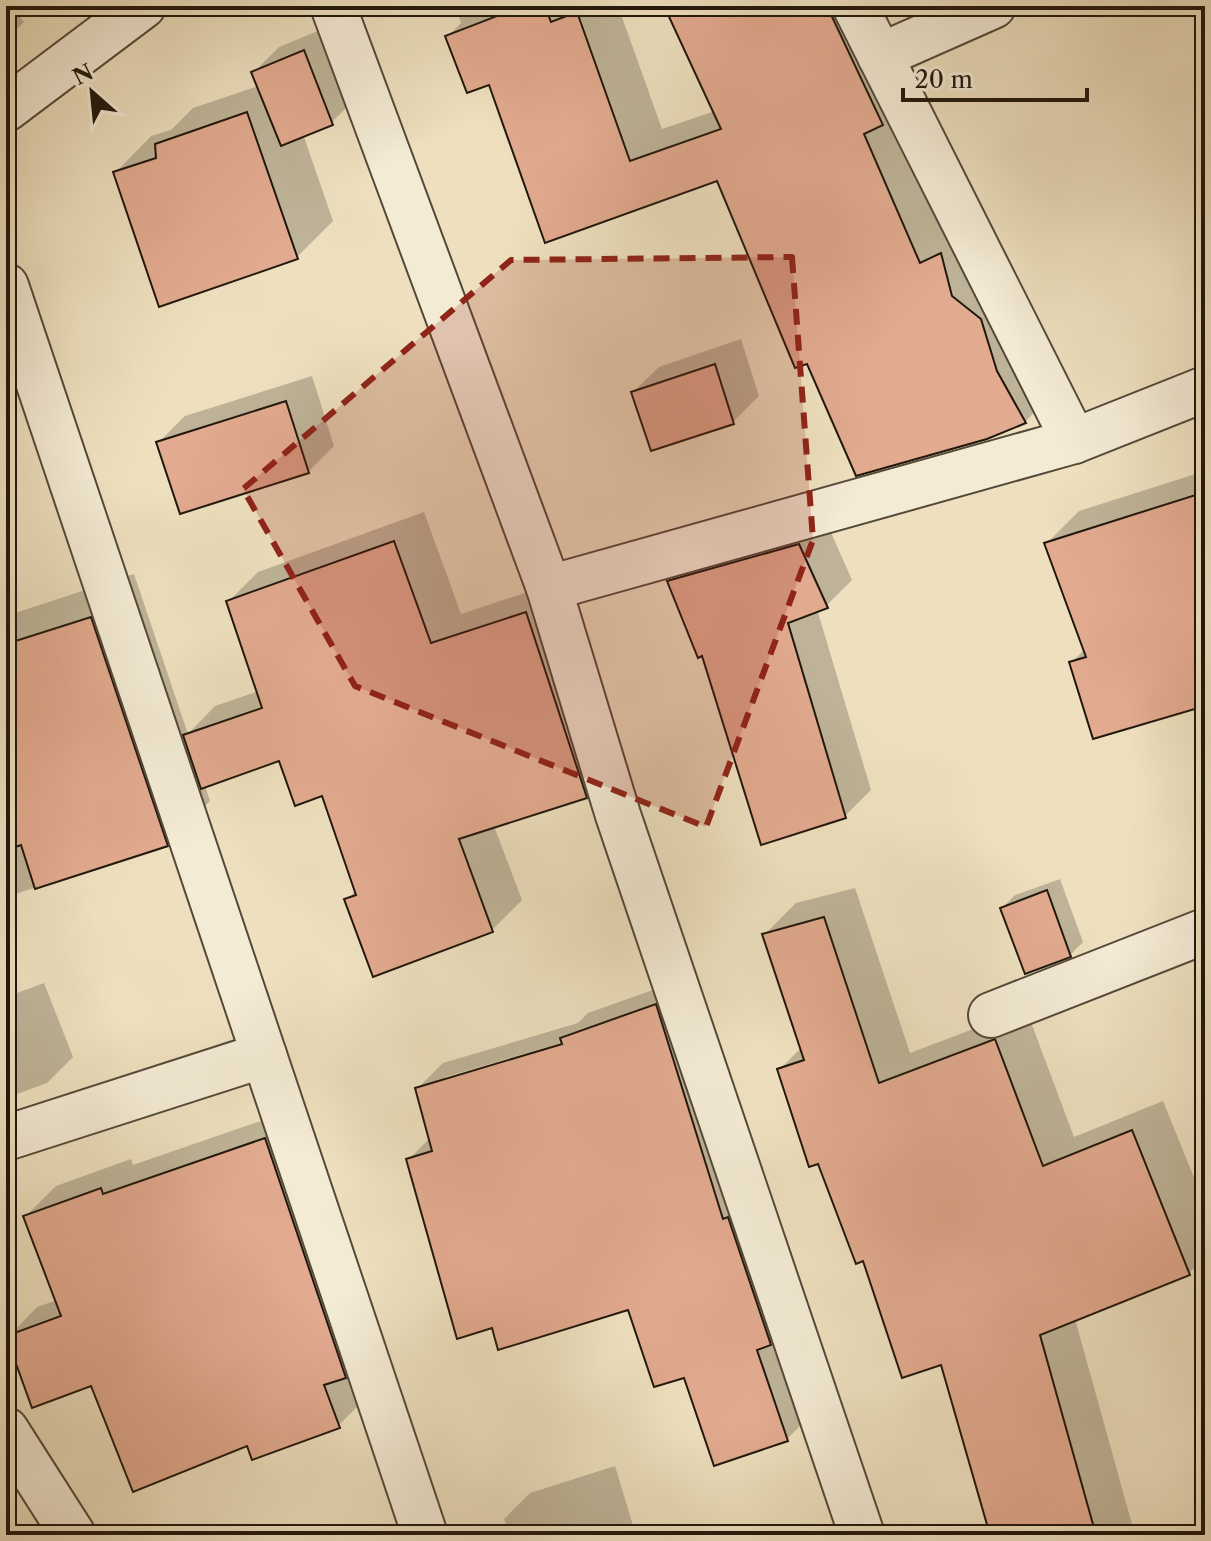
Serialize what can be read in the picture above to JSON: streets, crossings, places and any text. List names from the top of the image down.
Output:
{
  "scale_bar": "20 m",
  "north": "top left"
}
